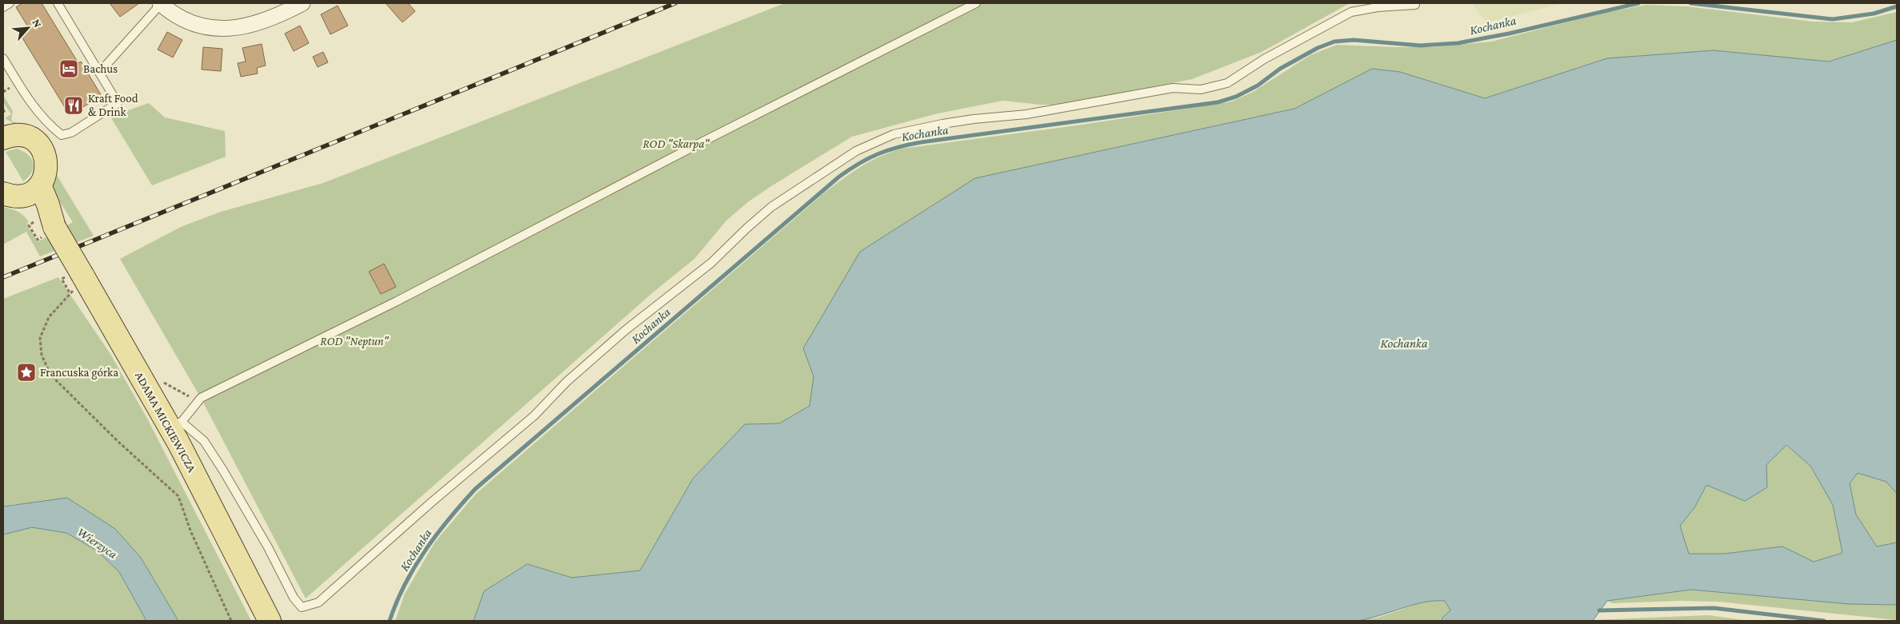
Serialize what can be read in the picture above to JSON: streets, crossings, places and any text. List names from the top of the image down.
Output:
{
  "streets": {
    "main road": ["ADAMA MICKIEWICZA"]
  },
  "water": ["Kochanka", "Wierzyca"],
  "parks": ["ROD \"Skarpa\"", "ROD \"Neptun\""],
  "places": {
    "hotel": ["Bachus"],
    "restaurant": ["Kraft Food & Drink"],
    "place": ["Francuska górka"]
  },
  "north": "top right"
}
